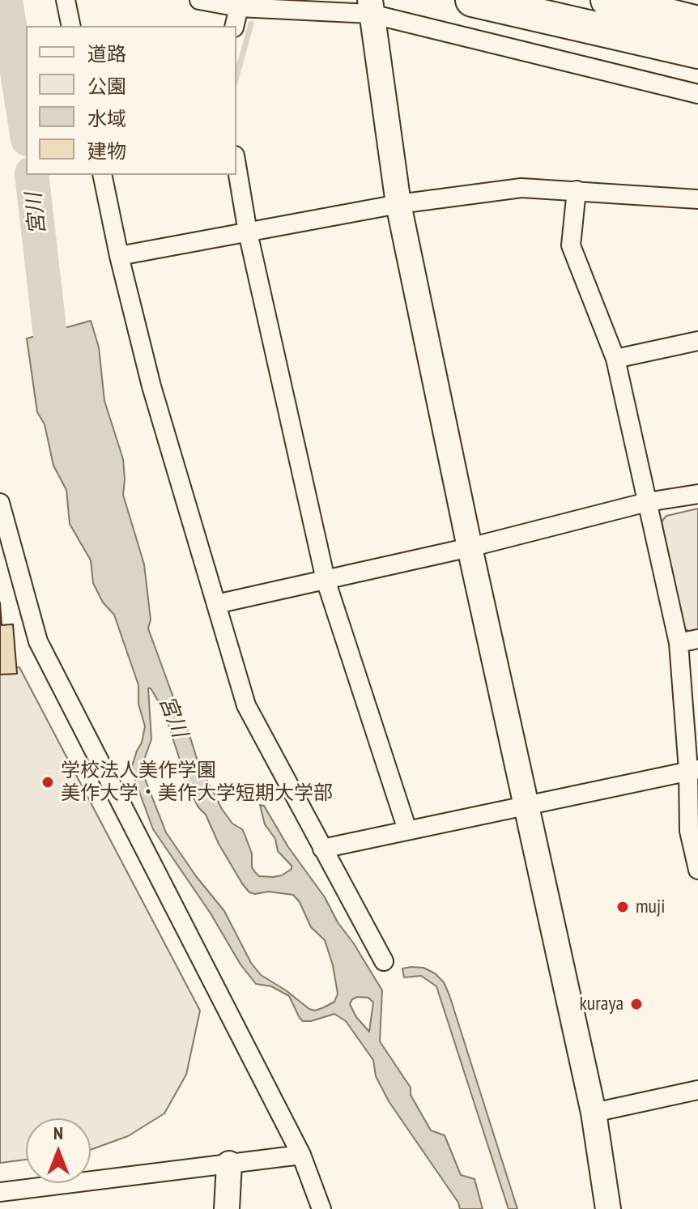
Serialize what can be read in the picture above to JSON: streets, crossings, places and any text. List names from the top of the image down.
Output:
{
  "water": ["宮川"],
  "places": ["学校法人美作学園 美作大学・美作大学短期大学部", "muji", "kuraya"],
  "legend": [
    "道路",
    "公園",
    "水域",
    "建物"
  ],
  "north": "top"
}
